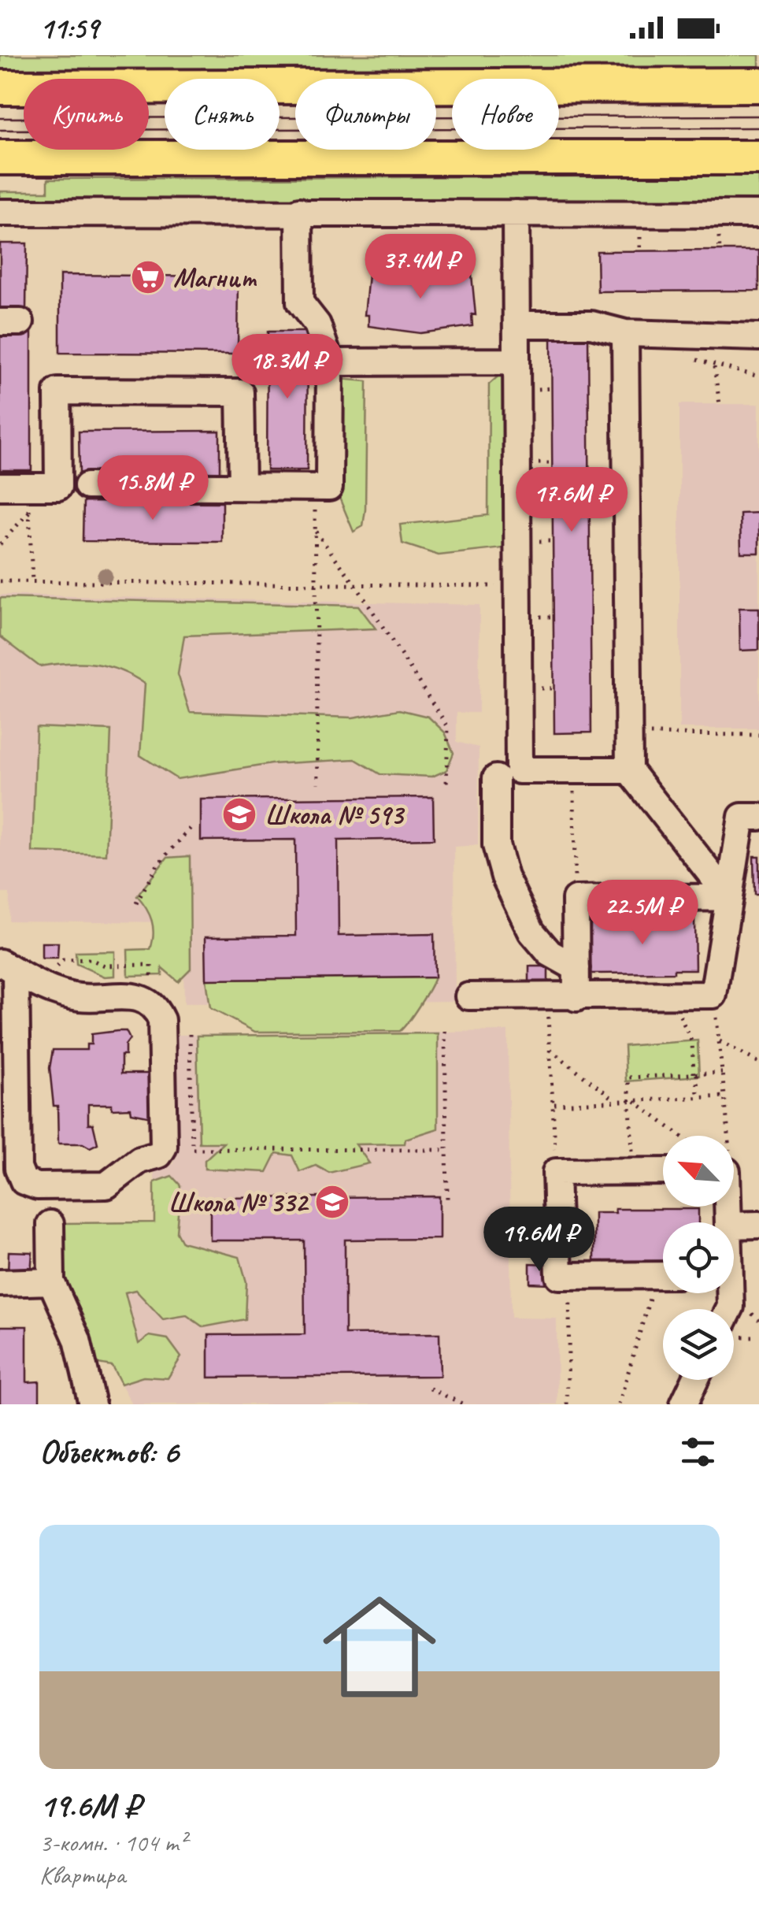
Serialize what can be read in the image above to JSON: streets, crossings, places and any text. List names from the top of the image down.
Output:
{
  "places": {
    "supermarket": ["Магнит"],
    "school or university": ["Школа № 593", "Школа № 332"]
  },
  "north": "top left",
  "page": {
    "status": "11:59",
    "chip": [
      "Купить",
      "Снять",
      "Фильтры",
      "Новое"
    ],
    "price": [
      "37.4M ₽",
      "18.3M ₽",
      "15.8M ₽",
      "17.6M ₽",
      "22.5M ₽",
      "19.6M ₽"
    ],
    "heading": "Объектов: 6",
    "list": [
      {
        "name": "19.6M ₽",
        "note": "3-комн. · 104 m² · Квартира"
      }
    ]
  }
}
